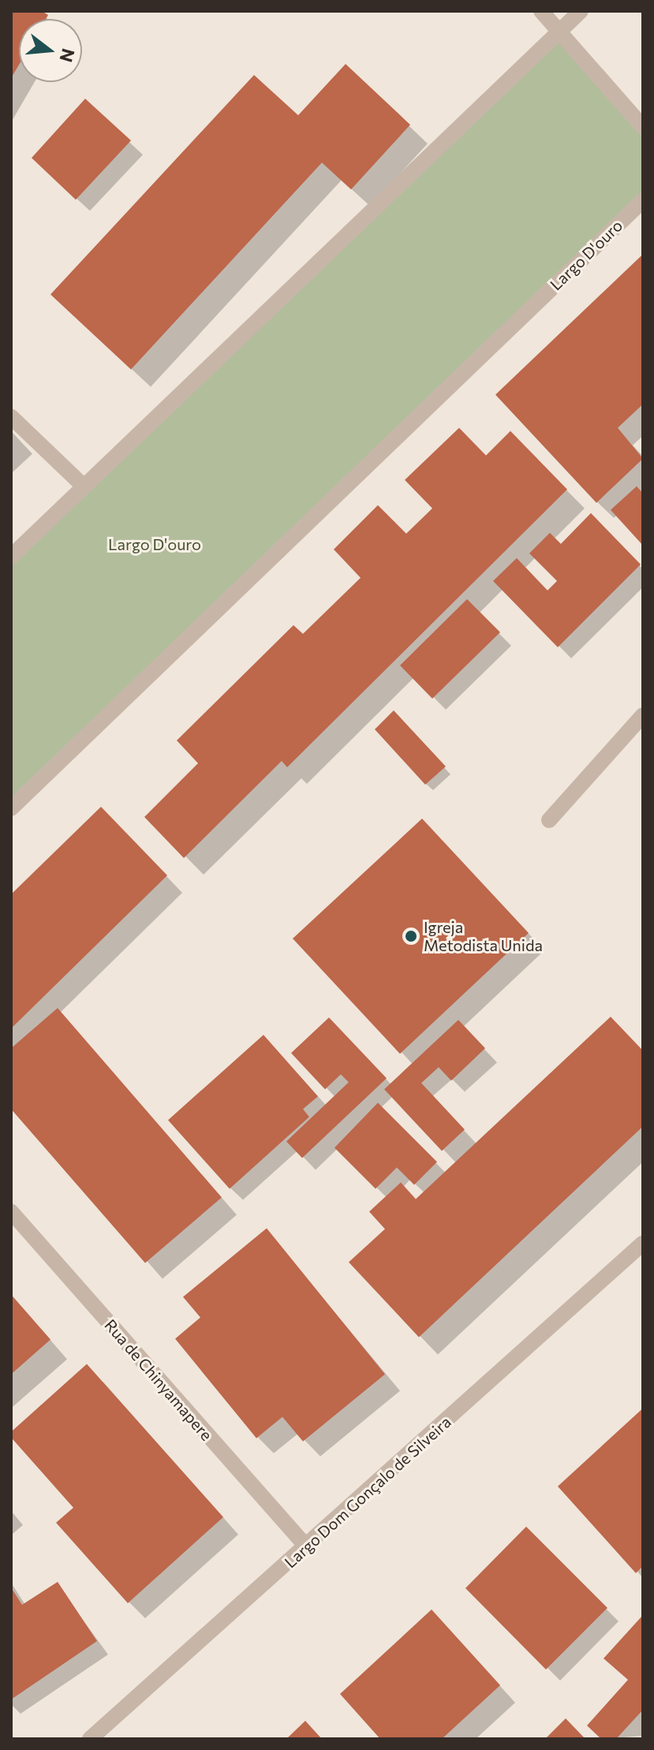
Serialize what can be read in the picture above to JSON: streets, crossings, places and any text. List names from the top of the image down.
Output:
{
  "streets": {
    "street": ["Largo D'ouro", "Rua de Chinyamapere", "Largo Dom Gonçalo de Silveira"]
  },
  "crossings": [
    ["Rua de Chinyamapere", "Largo Dom Gonçalo de Silveira"]
  ],
  "parks": ["Largo D'ouro"],
  "places": ["Igreja Metodista Unida"],
  "north": "right"
}
